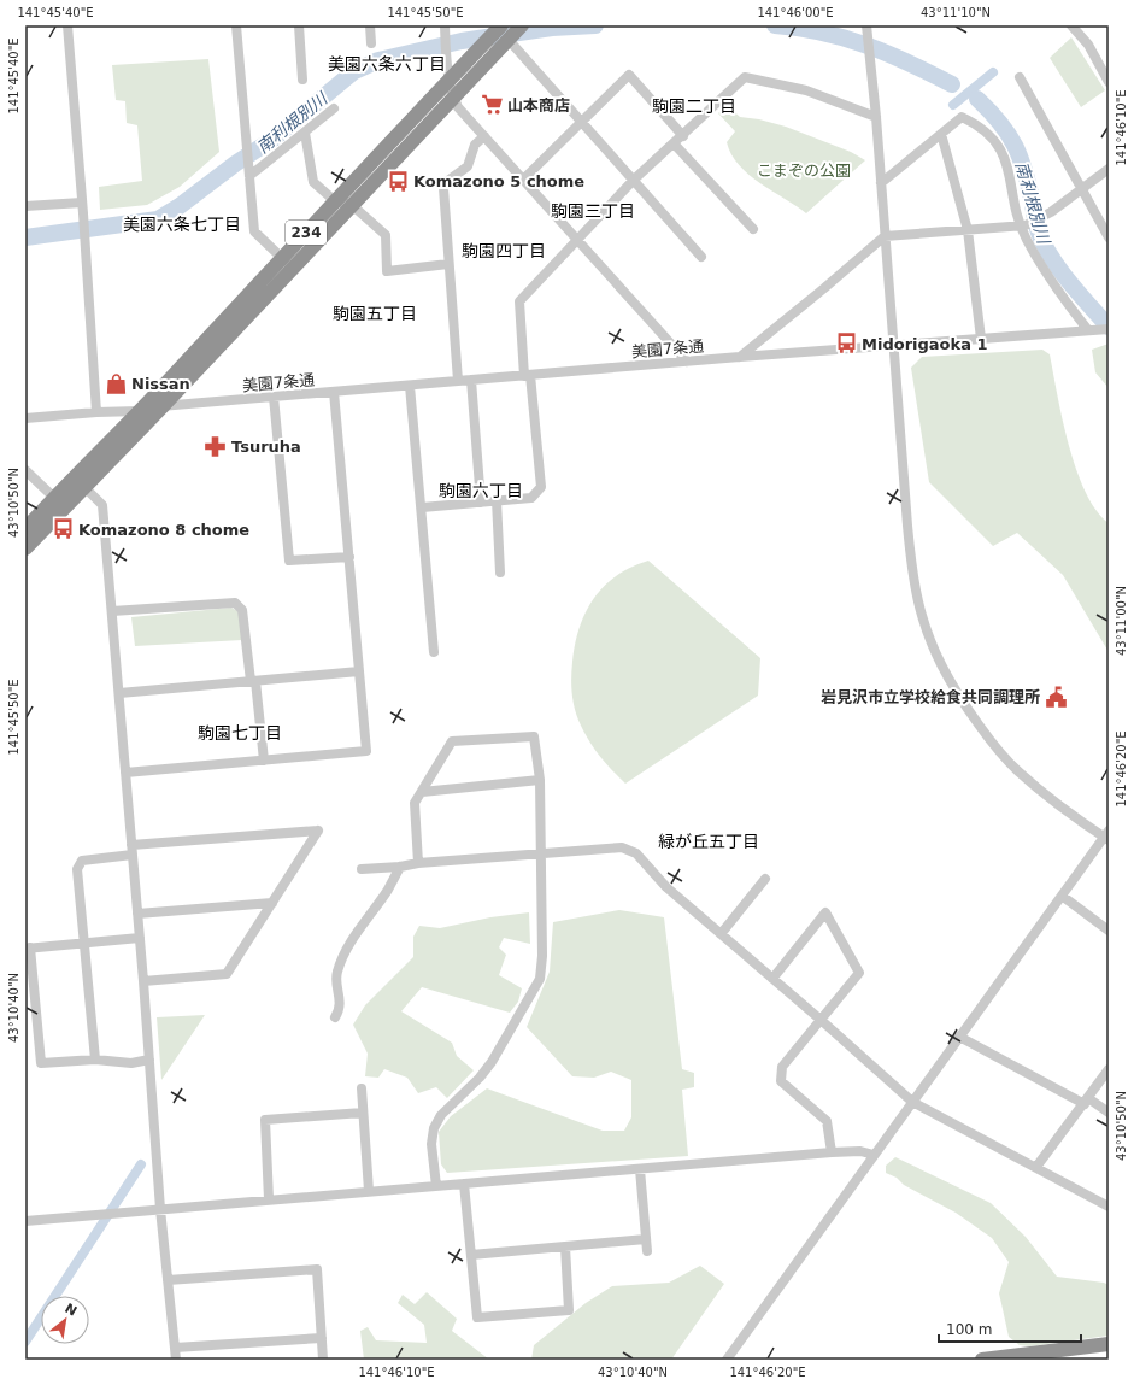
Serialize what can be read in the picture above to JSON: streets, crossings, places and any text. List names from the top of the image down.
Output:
{
  "streets": {
    "highway": ["234"],
    "street": ["美園7条通"]
  },
  "crossings": [
    ["234", "美園7条通"]
  ],
  "districts": [
    "美園六条六丁目",
    "駒園二丁目",
    "駒園三丁目",
    "美園六条七丁目",
    "駒園四丁目",
    "駒園五丁目",
    "駒園六丁目",
    "駒園七丁目",
    "緑が丘五丁目"
  ],
  "water": ["南利根別川"],
  "parks": ["こまぞの公園"],
  "places": {
    "supermarket": ["山本商店"],
    "bus stop": ["Komazono 5 chome", "Midorigaoka 1", "Komazono 8 chome"],
    "shop": ["Nissan"],
    "pharmacy": ["Tsuruha"],
    "public building": ["岩見沢市立学校給食共同調理所"]
  },
  "scale_bar": "100 m",
  "north": "top right",
  "coordinates": [
    "141°45'40\"E",
    "141°45'50\"E",
    "141°46'00\"E",
    "43°11'10\"N",
    "141°46'10\"E",
    "43°10'50\"N",
    "43°11'00\"N",
    "141°46'20\"E",
    "43°10'40\"N"
  ]
}
